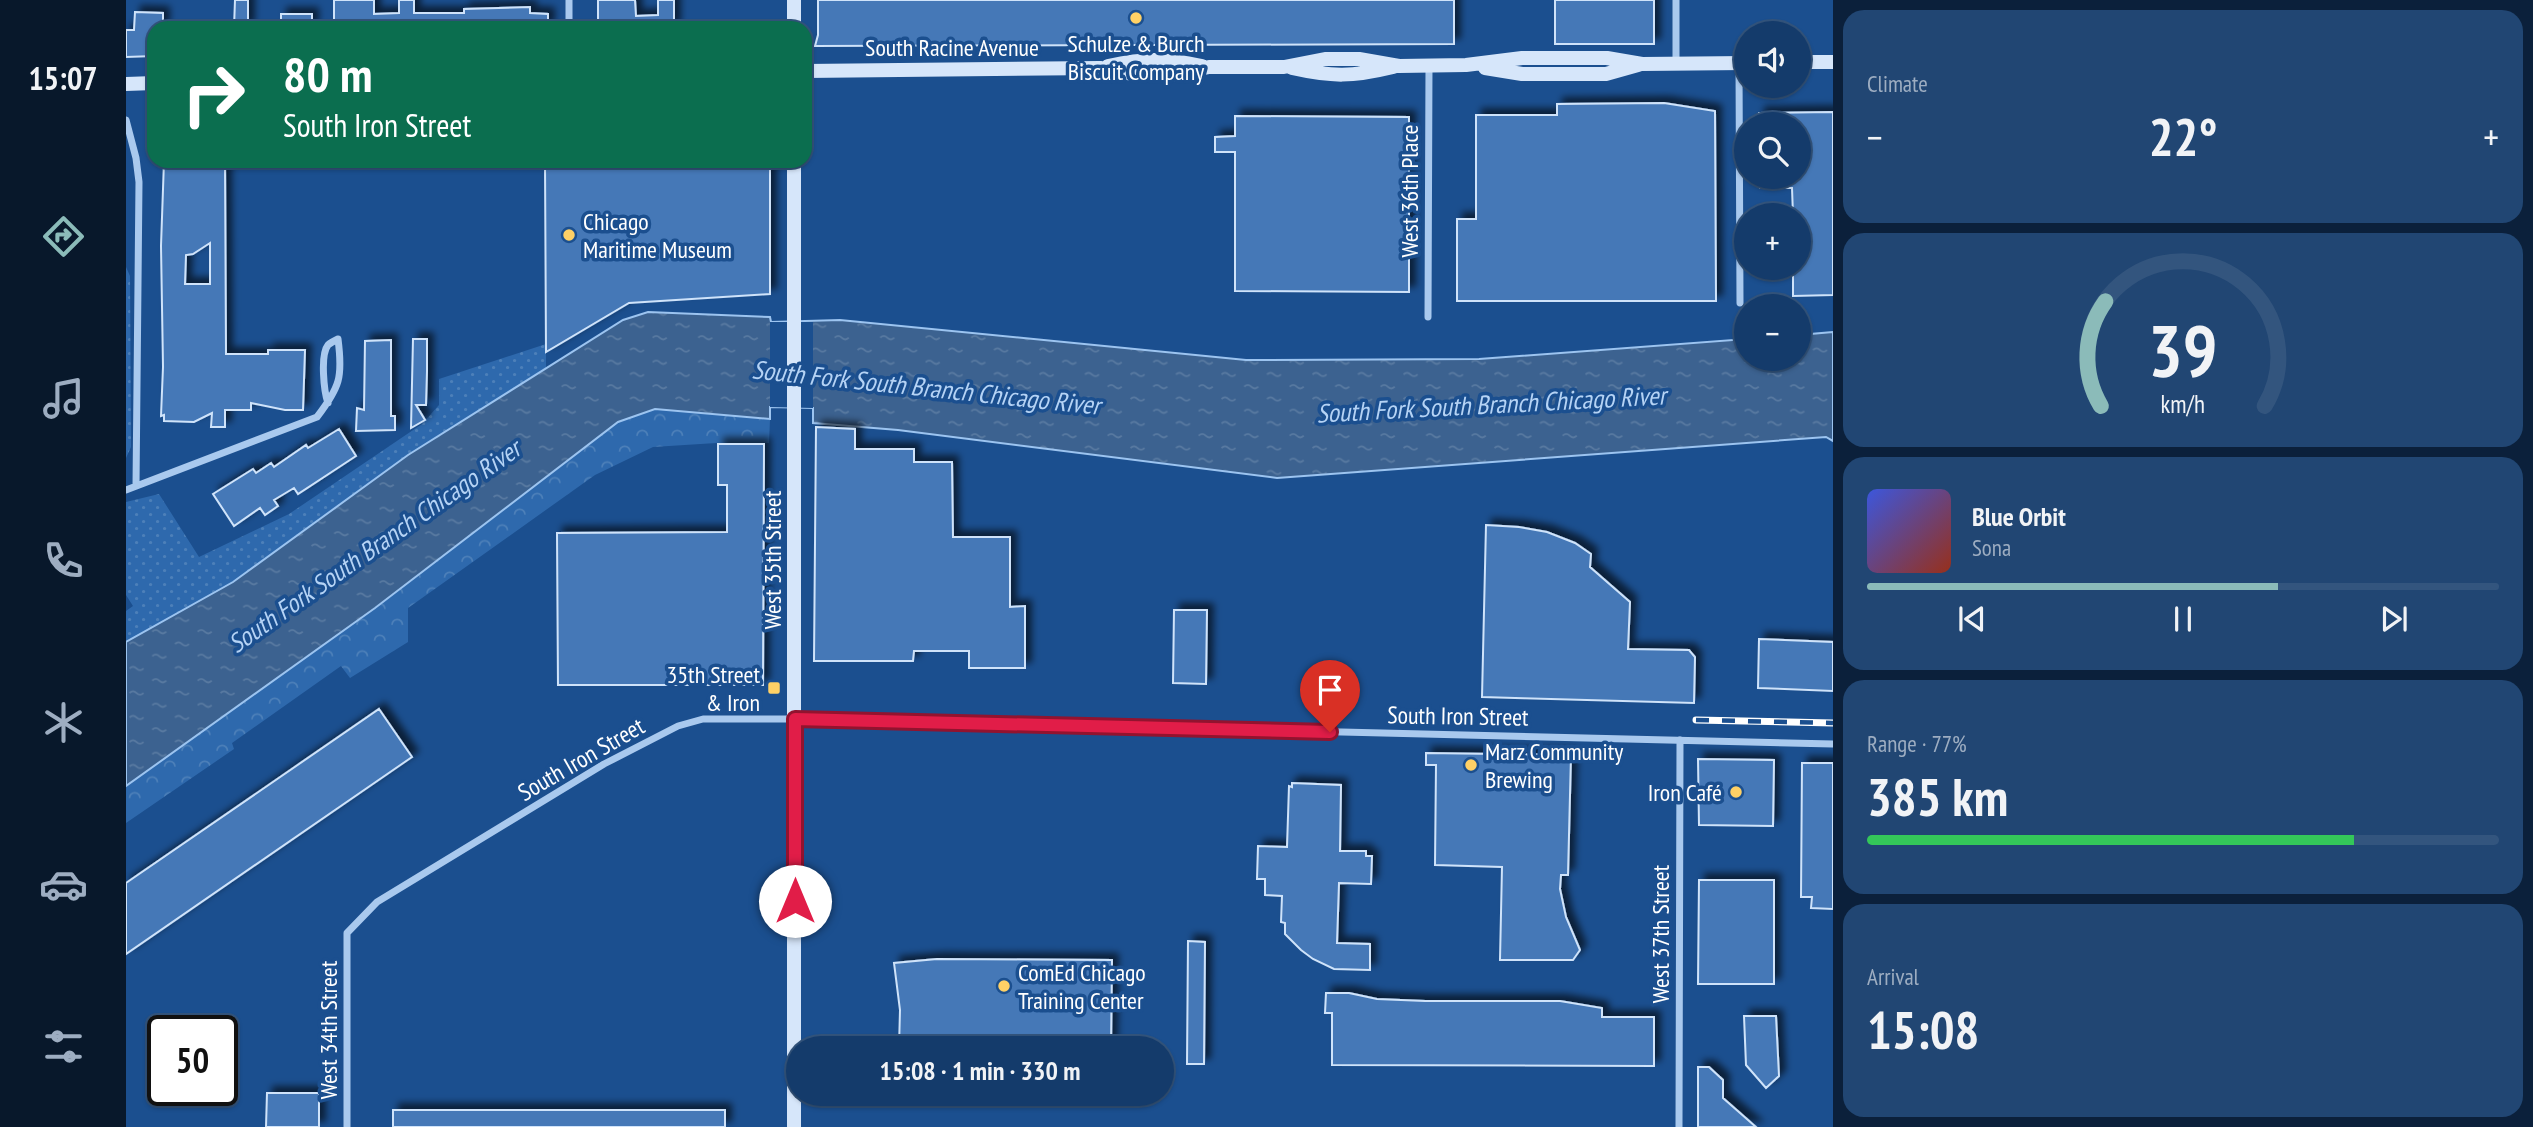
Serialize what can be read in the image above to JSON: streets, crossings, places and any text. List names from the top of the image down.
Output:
{
  "streets": {
    "street": [
      "South Racine Avenue",
      "West 36th Place",
      "West 35th Street",
      "South Iron Street",
      "West 37th Street",
      "West 34th Street"
    ]
  },
  "crossings": [
    ["South Racine Avenue", "West 36th Place"],
    ["West 35th Street", "South Iron Street"],
    ["South Iron Street", "West 37th Street"],
    ["South Iron Street", "West 34th Street"]
  ],
  "water": ["South Fork South Branch Chicago River"],
  "places": {
    "other": [
      "Schulze & Burch Biscuit Company",
      "Chicago Maritime Museum",
      "Marz Community Brewing",
      "Iron Café",
      "ComEd Chicago Training Center"
    ],
    "transit": ["35th Street & Iron"]
  },
  "page": {
    "tabs": "15:07",
    "tile": [
      "Climate",
      ["Range · 77%", "385 km"],
      ["Arrival", "15:08"]
    ],
    "map_buttons": ["+", "−"],
    "turn": ["80 m", "South Iron Street"],
    "heat": ["−", "22°", "+"],
    "song": ["Blue Orbit", "Sona"],
    "limit": "50",
    "trip": "15:08 · 1 min · 330 m",
    "gauge": ["39", "km/h"]
  }
}
